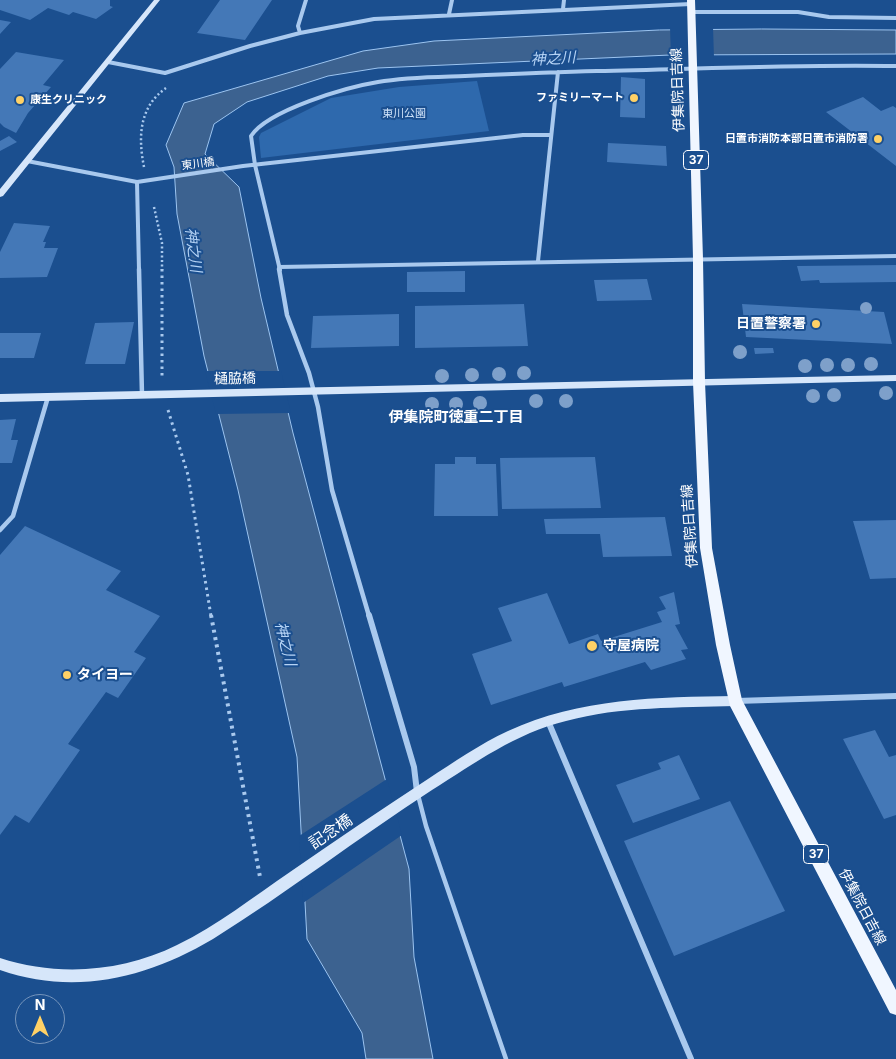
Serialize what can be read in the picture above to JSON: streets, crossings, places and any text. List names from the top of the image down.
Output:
{
  "streets": {
    "main road": ["伊集院日吉線", "37"],
    "street": ["東川橋", "樋脇橋", "記念橋"]
  },
  "crossings": [
    ["伊集院日吉線", "樋脇橋"],
    ["伊集院日吉線", "記念橋"]
  ],
  "districts": ["伊集院町徳重二丁目"],
  "water": ["神之川"],
  "parks": ["東川公園"],
  "places": [
    "ファミリーマート",
    "康⽣クリニック",
    "日置市消防本部日置市消防署",
    "日置警察署",
    "守屋病院",
    "タイヨー"
  ],
  "north": "top"
}
